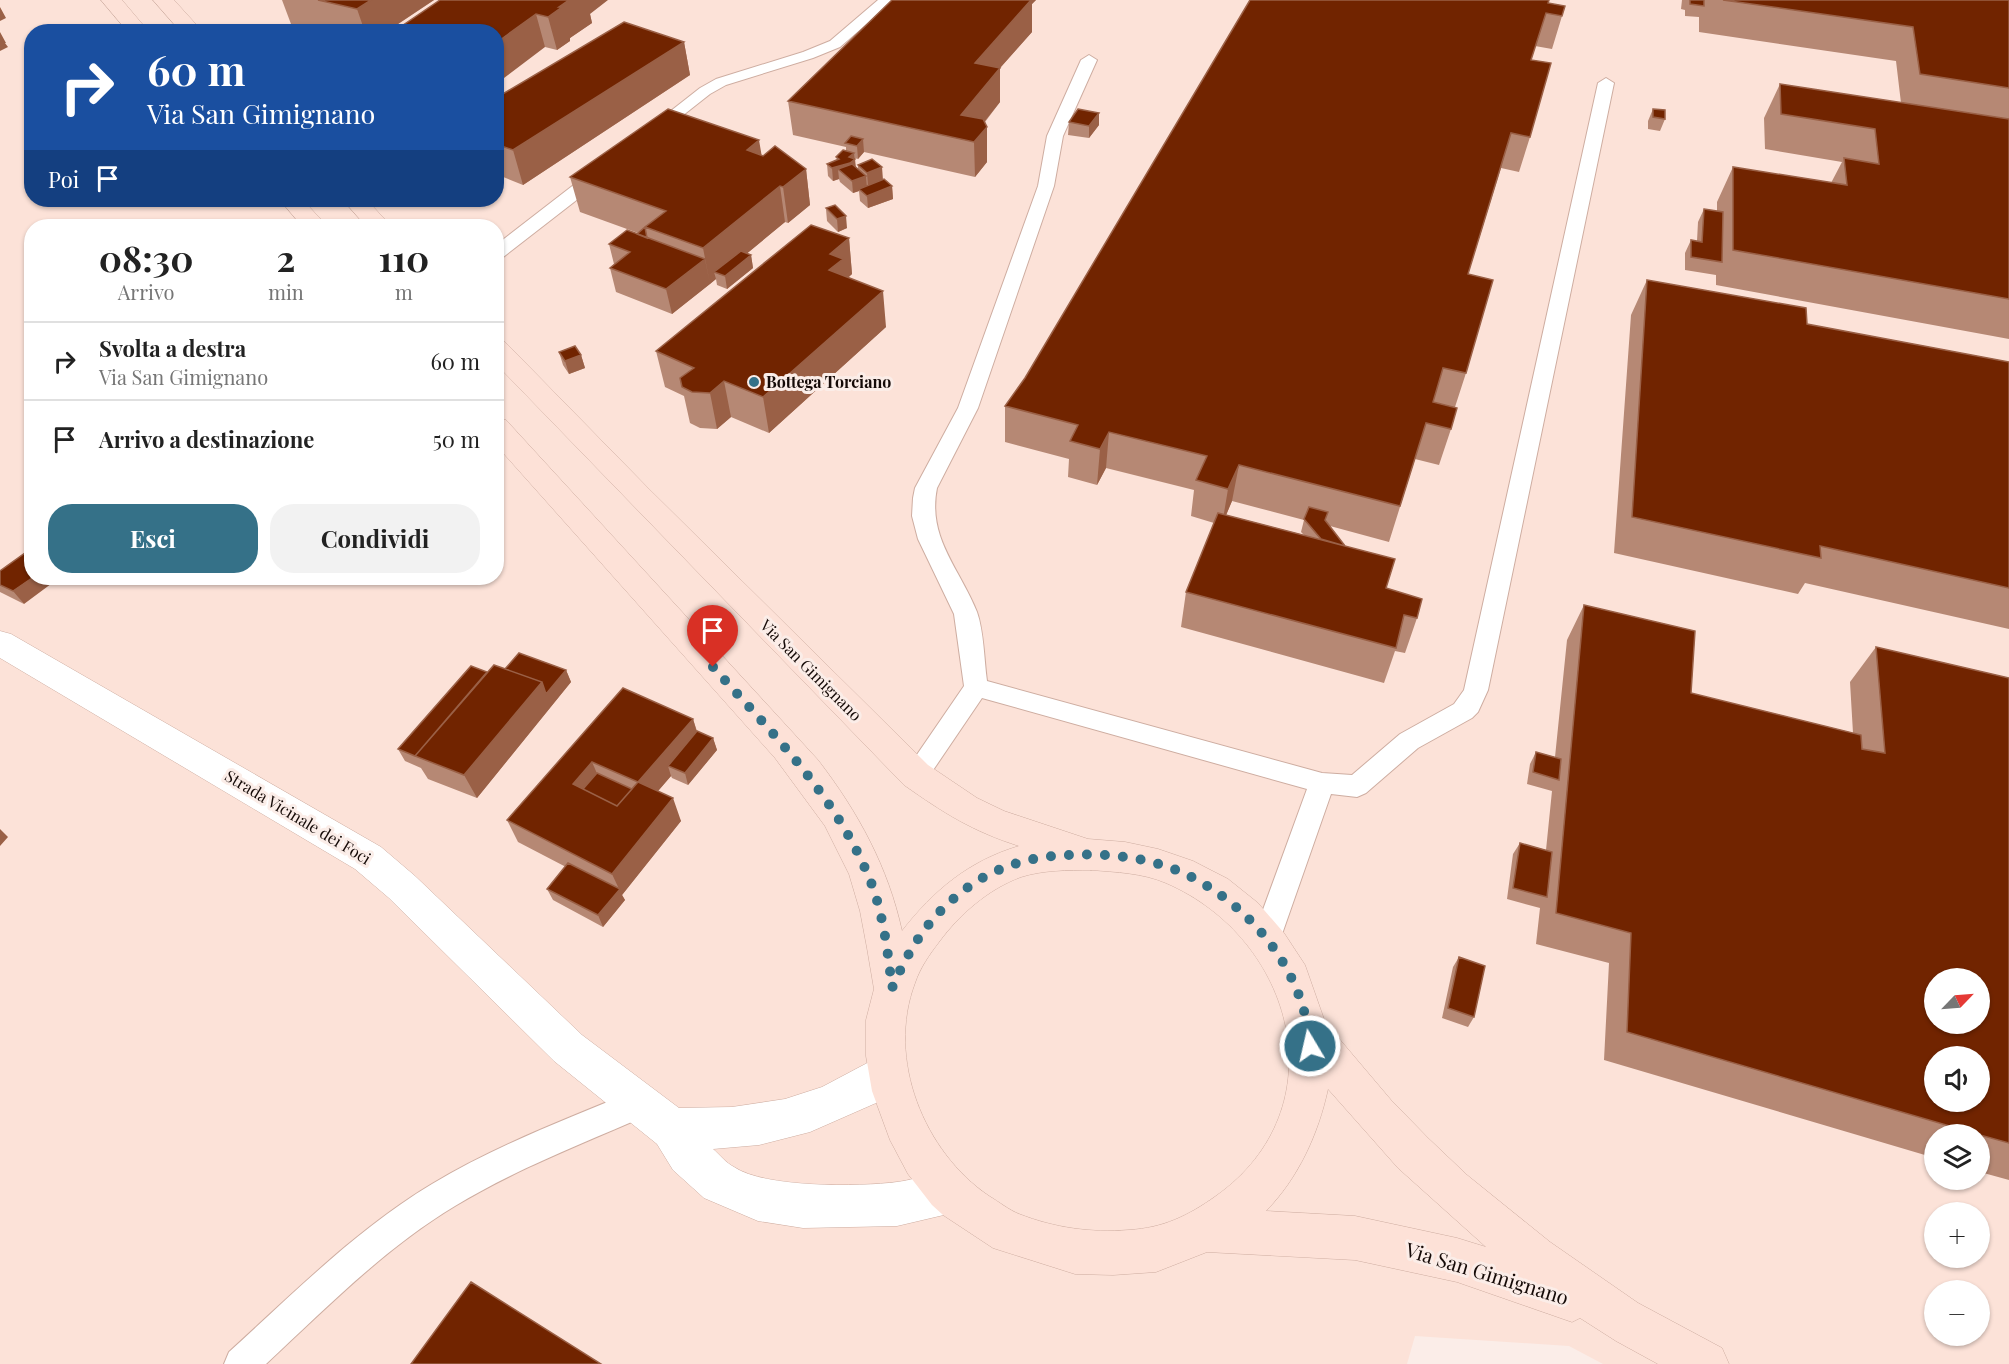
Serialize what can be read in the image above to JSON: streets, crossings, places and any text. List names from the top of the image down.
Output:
{
  "streets": {
    "main road": ["Via San Gimignano"],
    "street": ["Strada Vicinale dei Foci"]
  },
  "places": ["Bottega Torciano"],
  "north": "top right",
  "page": {
    "turn": ["60 m", "Via San Gimignano"],
    "then": "Poi",
    "eta": [
      "08:30",
      "Arrivo",
      "2",
      "min",
      "110",
      "m"
    ],
    "list": [
      {
        "name": "Svolta a destra",
        "note": "Via San Gimignano",
        "value": "60 m"
      },
      {
        "name": "Arrivo a destinazione",
        "value": "50 m"
      }
    ],
    "buttons": ["Esci", "Condividi"],
    "map_buttons": ["+", "−"]
  }
}
